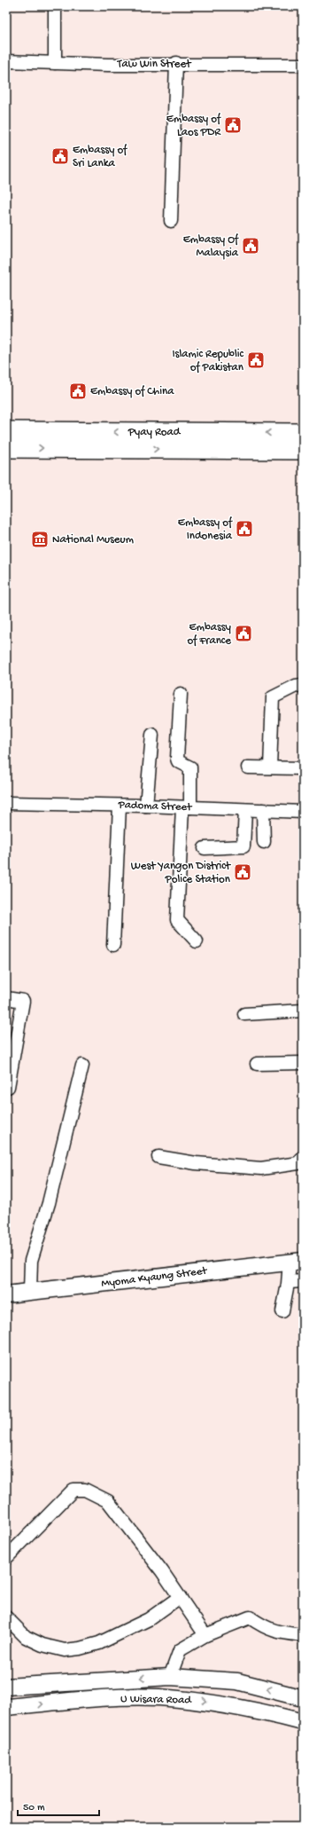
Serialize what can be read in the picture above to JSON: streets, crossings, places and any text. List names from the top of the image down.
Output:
{
  "streets": {
    "highway": ["Pyay Road"],
    "main road": ["Myoma Kyaung Street", "U Wisara Road"],
    "street": ["Taw Win Street", "Padoma Street"]
  },
  "places": {
    "public building": [
      "Embassy of Laos PDR",
      "Embassy of Sri Lanka",
      "Embassy Of Malaysia",
      "Islamic Republic of Pakistan",
      "Embassy of China",
      "Embassy of Indonesia",
      "Embassy of France",
      "West Yangon District Police Station"
    ],
    "museum": ["National Museum"]
  },
  "scale_bar": "50 m"
}
